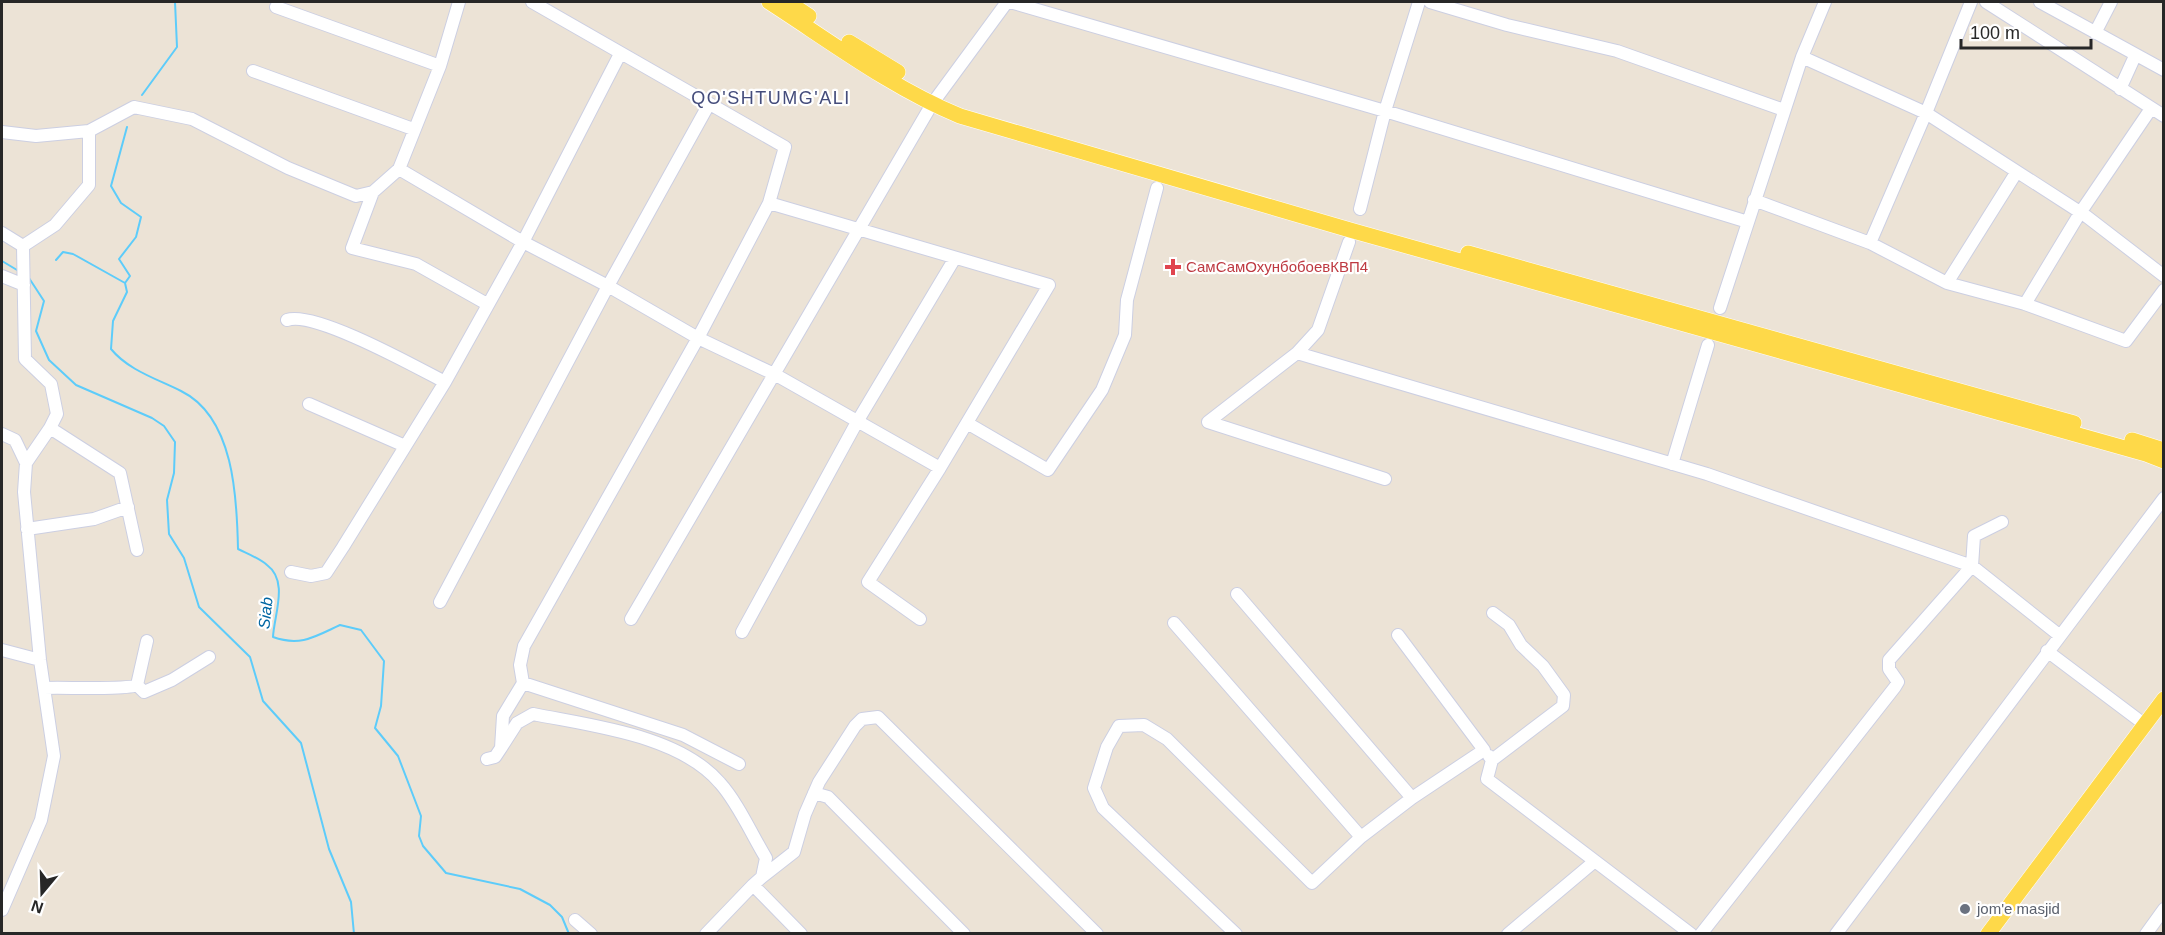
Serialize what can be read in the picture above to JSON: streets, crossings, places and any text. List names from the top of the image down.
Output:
{
  "districts": ["QO'SHTUMG'ALI"],
  "water": ["Siab"],
  "places": {
    "health": ["СамСамОхунбобоевКВП4"],
    "other": ["jom'e masjid"]
  },
  "scale_bar": "100 m",
  "north": "bottom"
}
